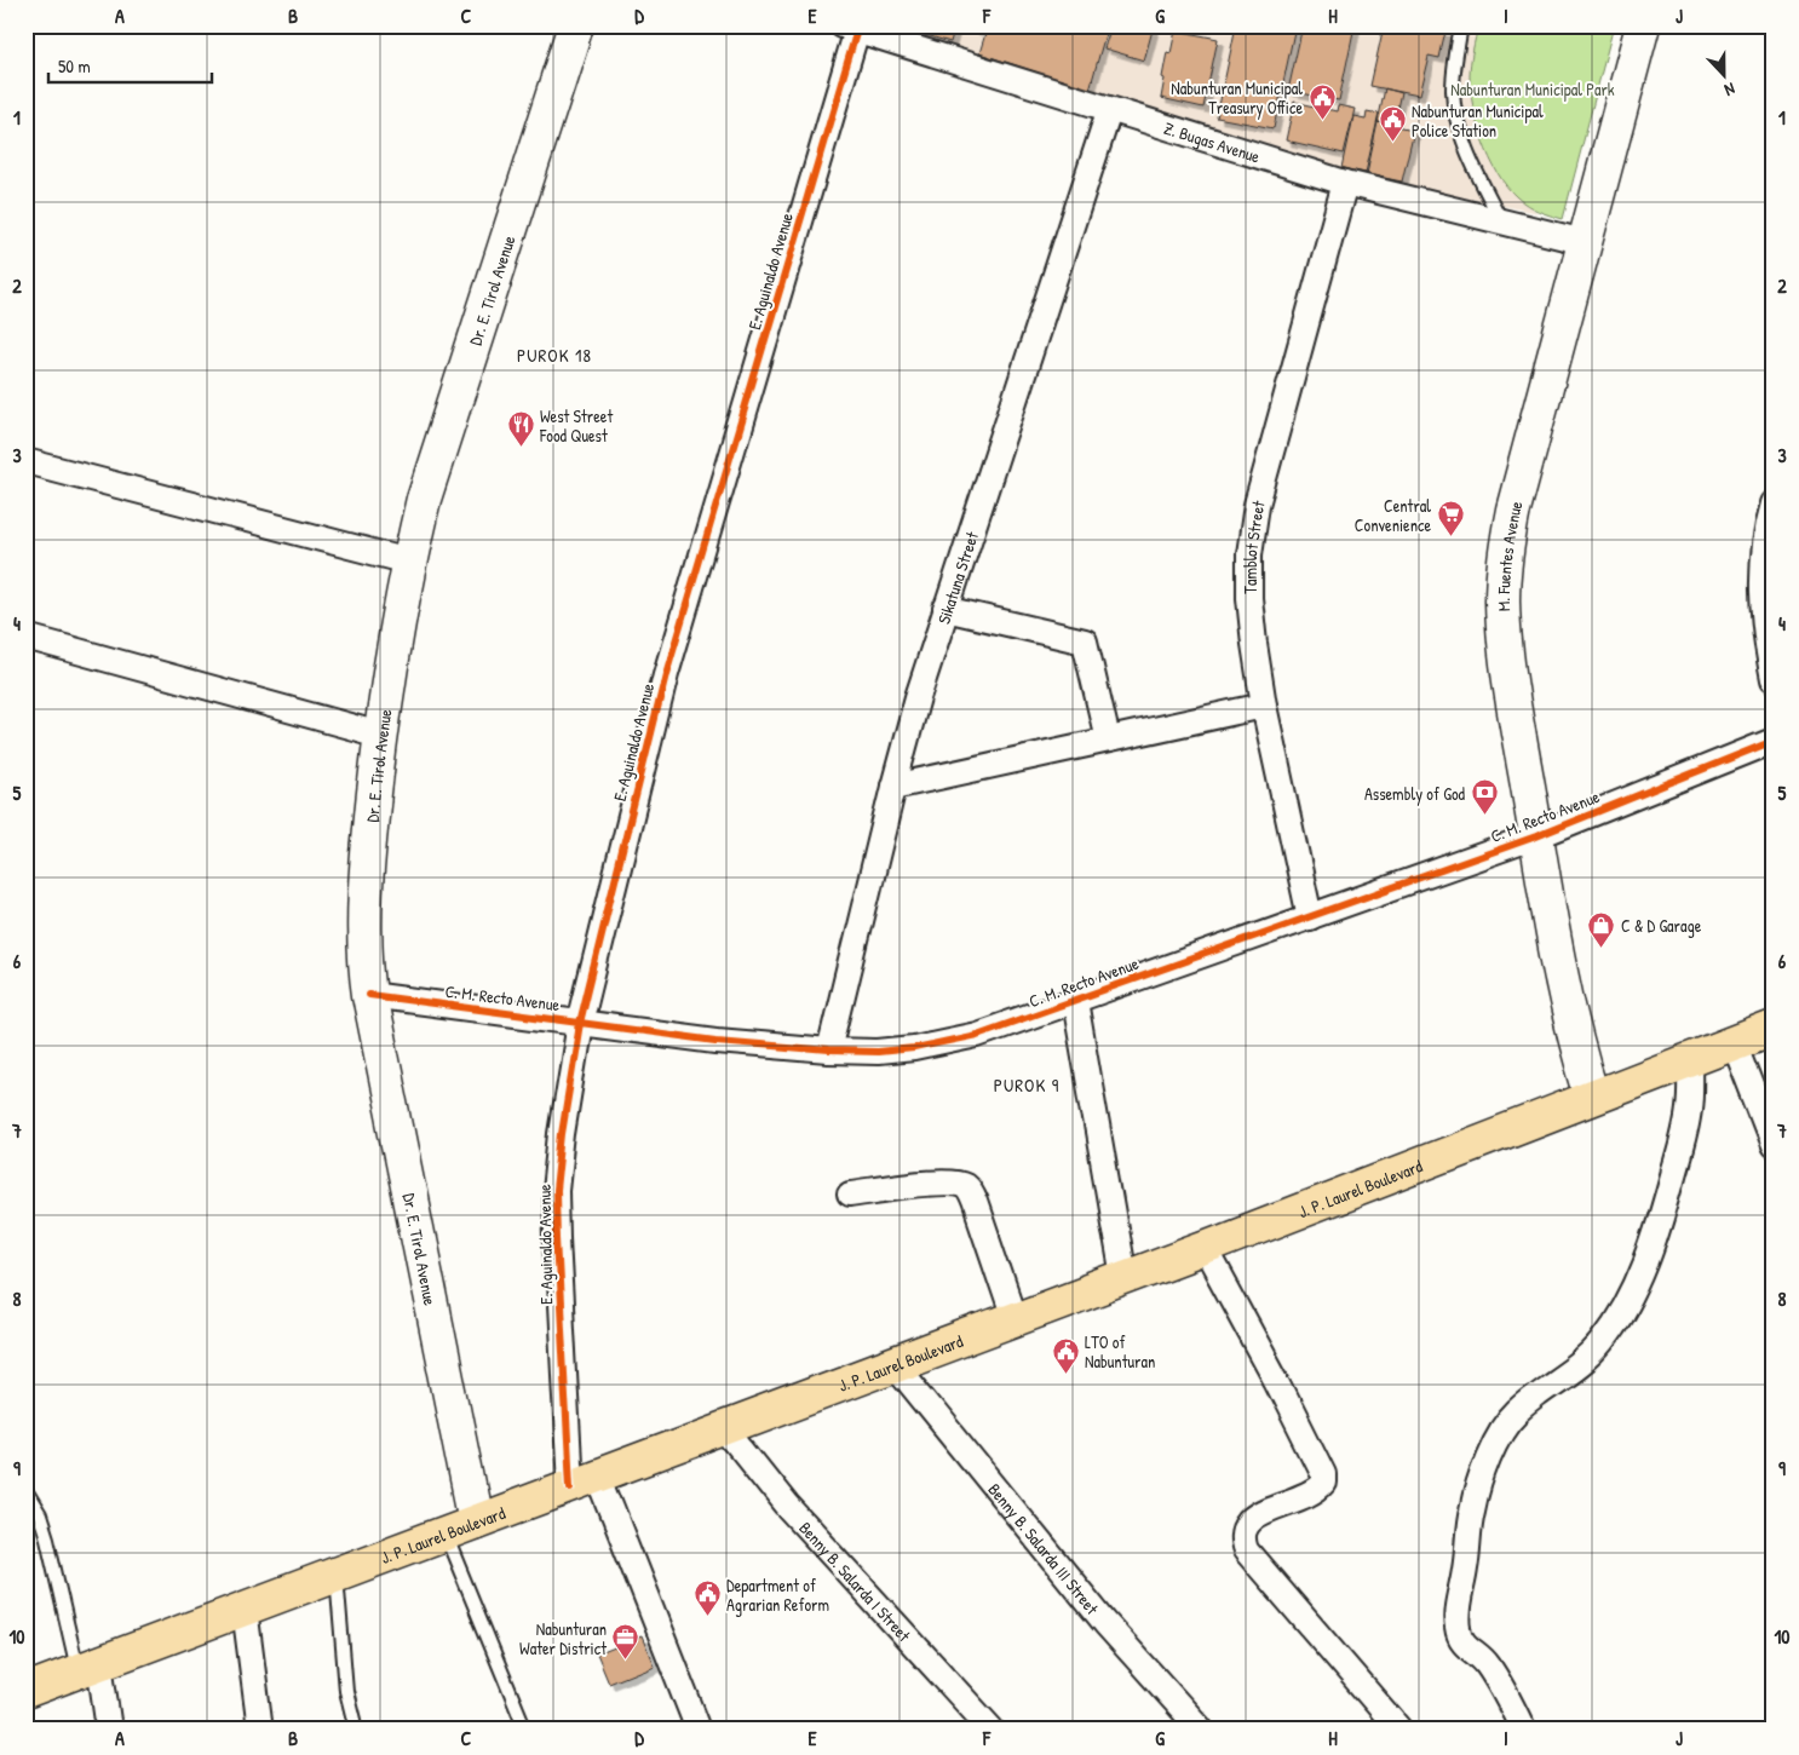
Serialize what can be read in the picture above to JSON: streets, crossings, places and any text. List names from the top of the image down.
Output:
{
  "streets": {
    "main road": ["Dr. E. Tirol Avenue", "M. Fuentes Avenue", "J. P. Laurel Boulevard"],
    "street": [
      "Z. Bugas Avenue",
      "E. Aguinaldo Avenue",
      "Tamblot Street",
      "Sikatuna Street",
      "C. M. Recto Avenue",
      "Benny B. Salarda III Street",
      "Benny B. Salarda I Street"
    ]
  },
  "crossings": [
    ["Z. Bugas Avenue", "E. Aguinaldo Avenue"],
    ["Z. Bugas Avenue", "Tamblot Street"],
    ["Z. Bugas Avenue", "M. Fuentes Avenue"],
    ["Z. Bugas Avenue", "Sikatuna Street"],
    ["E. Aguinaldo Avenue", "C. M. Recto Avenue"],
    ["E. Aguinaldo Avenue", "J. P. Laurel Boulevard"],
    ["Dr. E. Tirol Avenue", "C. M. Recto Avenue"],
    ["Dr. E. Tirol Avenue", "J. P. Laurel Boulevard"],
    ["Tamblot Street", "C. M. Recto Avenue"],
    ["M. Fuentes Avenue", "C. M. Recto Avenue"],
    ["M. Fuentes Avenue", "J. P. Laurel Boulevard"],
    ["Sikatuna Street", "C. M. Recto Avenue"],
    ["J. P. Laurel Boulevard", "Benny B. Salarda III Street"],
    ["J. P. Laurel Boulevard", "Benny B. Salarda I Street"]
  ],
  "districts": ["PUROK 18", "PUROK 9"],
  "parks": ["Nabunturan Municipal Park"],
  "places": {
    "public building": [
      "Nabunturan Municipal Treasury Office",
      "Nabunturan Municipal Police Station",
      "LTO of Nabunturan",
      "Department of Agrarian Reform"
    ],
    "restaurant": ["West Street Food Quest"],
    "supermarket": ["Central Convenience"],
    "bank": ["Assembly of God"],
    "shop": ["C & D Garage"],
    "office": ["Nabunturan Water District"]
  },
  "scale_bar": "50 m",
  "north": "bottom",
  "grid": {
    "columns": [
      "A",
      "B",
      "C",
      "D",
      "E",
      "F",
      "G",
      "H",
      "I",
      "J"
    ],
    "rows": [
      "1",
      "2",
      "3",
      "4",
      "5",
      "6",
      "7",
      "8",
      "9",
      "10"
    ]
  }
}
